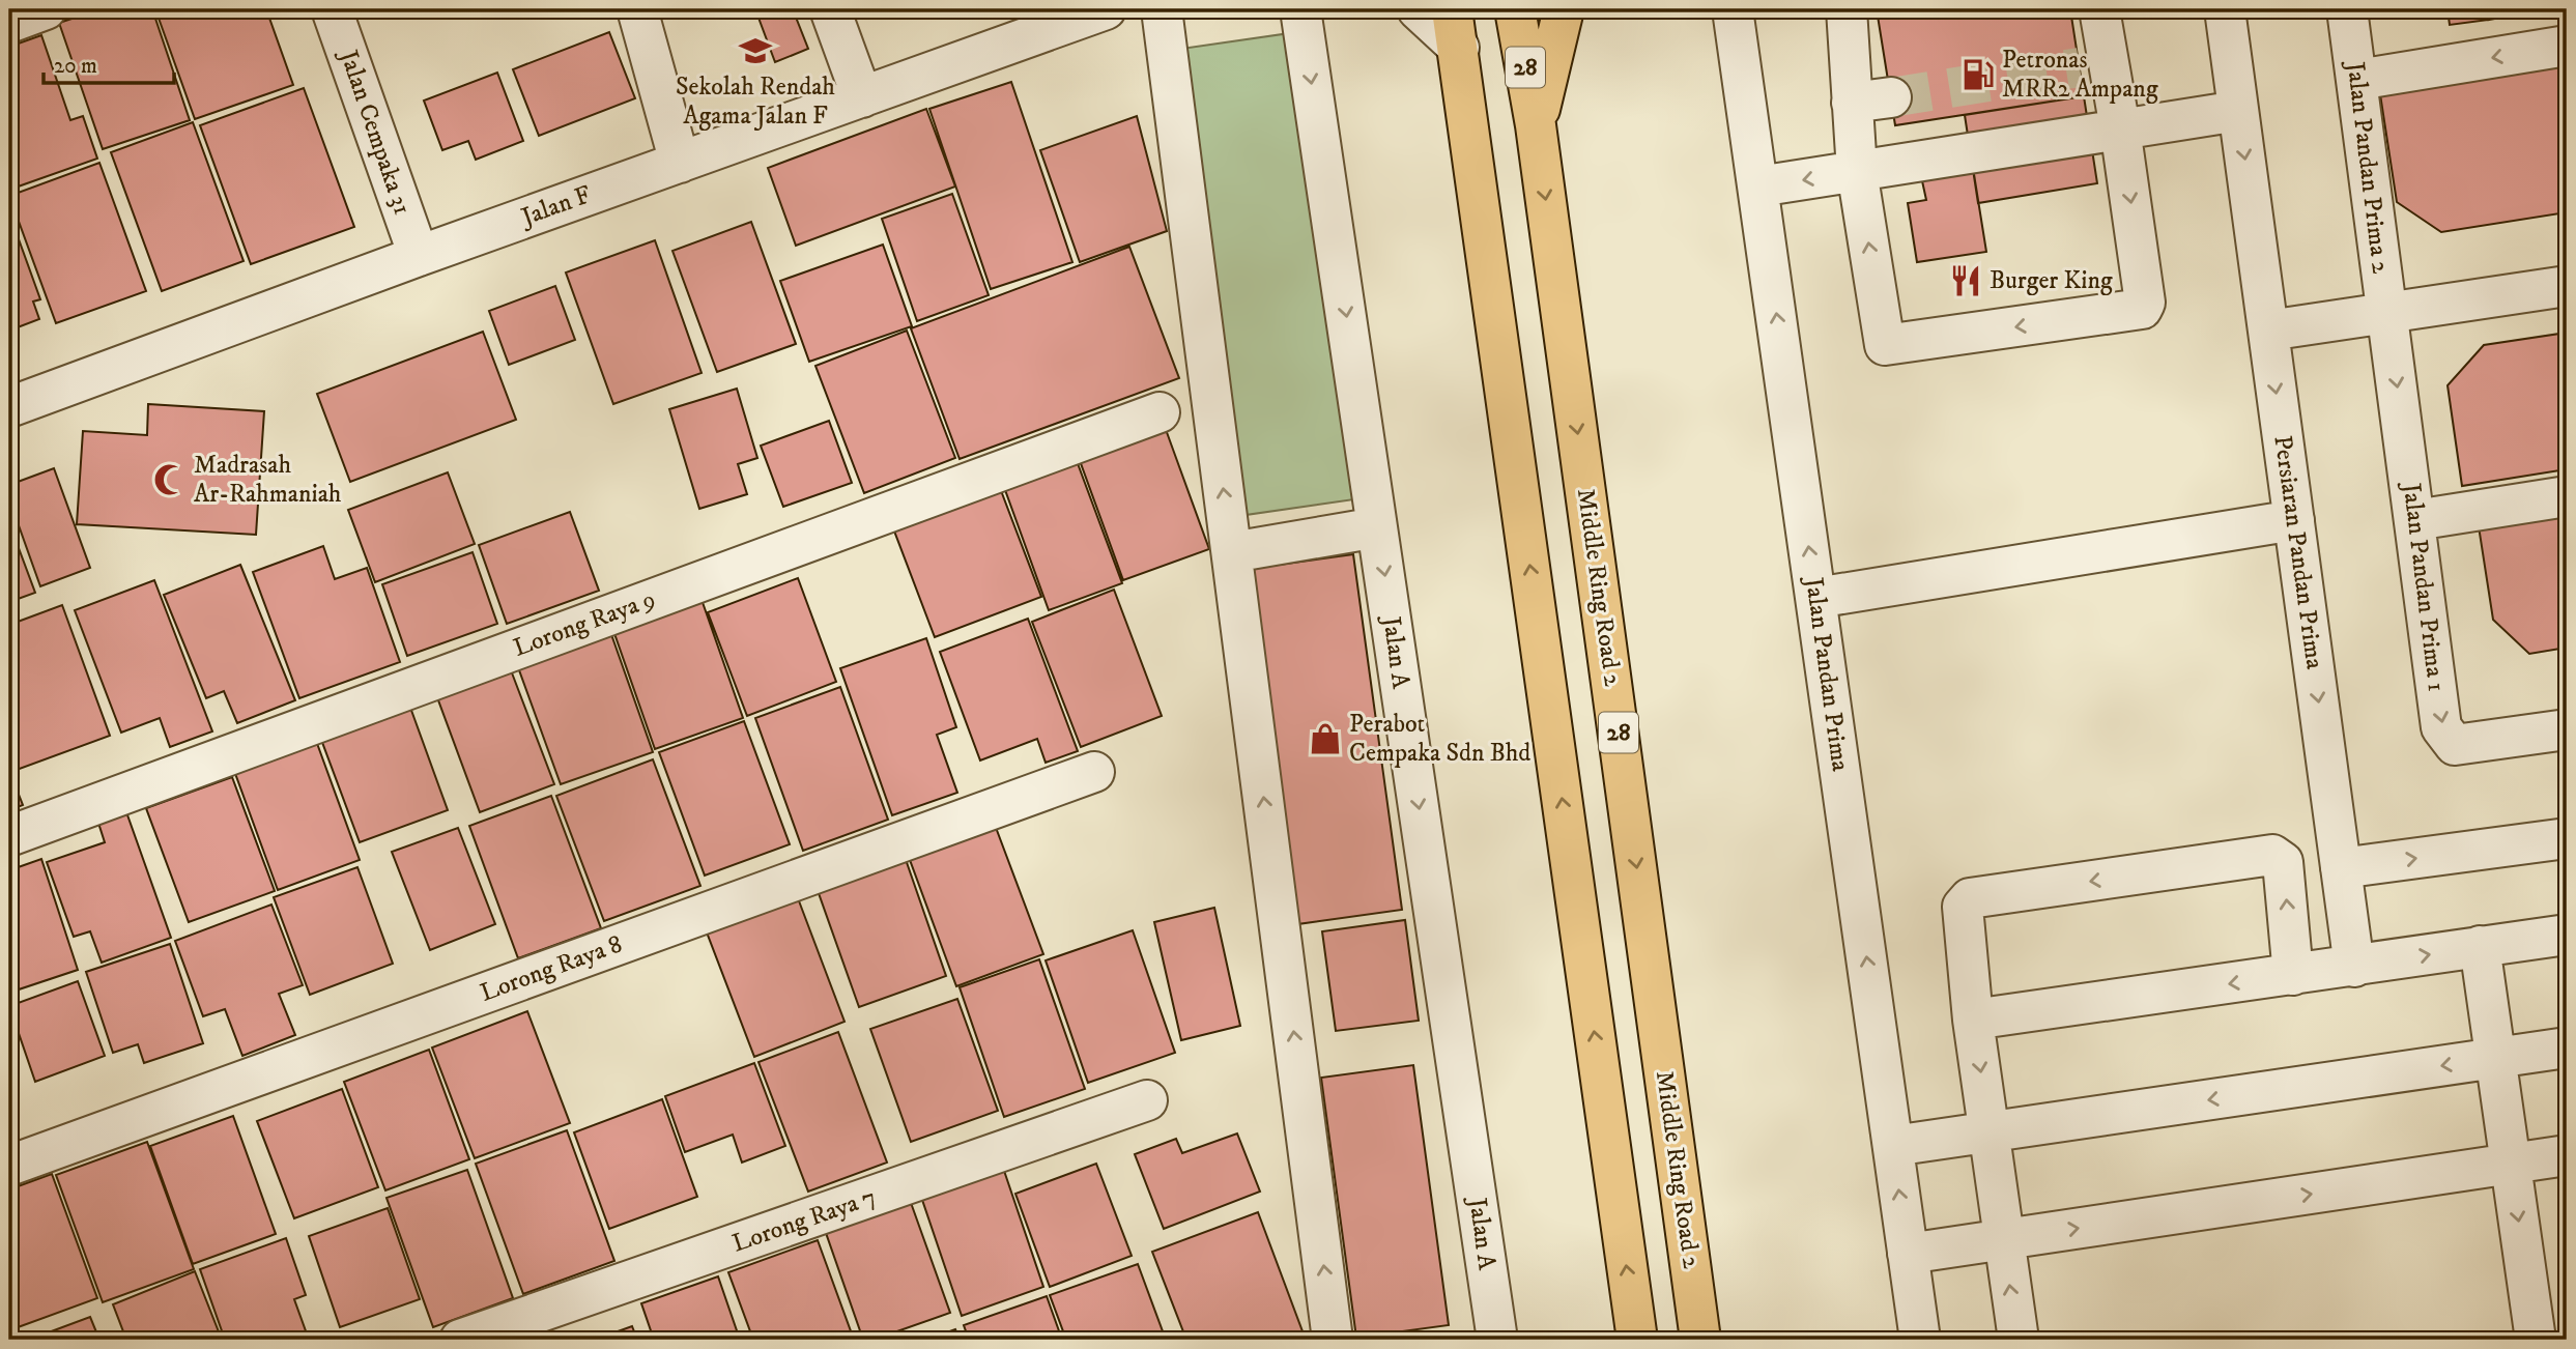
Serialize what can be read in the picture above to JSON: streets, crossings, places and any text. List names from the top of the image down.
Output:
{
  "streets": {
    "highway": ["28", "Middle Ring Road 2"],
    "street": [
      "Jalan Cempaka 31",
      "Jalan Pandan Prima 2",
      "Jalan F",
      "Persiaran Pandan Prima",
      "Jalan Pandan Prima 1",
      "Lorong Raya 9",
      "Jalan A",
      "Jalan Pandan Prima",
      "Lorong Raya 8",
      "Lorong Raya 7"
    ]
  },
  "crossings": [
    ["Jalan Cempaka 31", "Jalan F"],
    ["Jalan Pandan Prima 2", "Jalan Pandan Prima 1"]
  ],
  "one_way": ["Persiaran Pandan Prima", "Jalan Pandan Prima 1", "Jalan Pandan Prima"],
  "places": {
    "school or university": ["Sekolah Rendah Agama Jalan F"],
    "fuel station": ["Petronas MRR2 Ampang"],
    "restaurant": ["Burger King"],
    "mosque": ["Madrasah Ar-Rahmaniah"],
    "shop": ["Perabot Cempaka Sdn Bhd"]
  },
  "scale_bar": "20 m"
}
